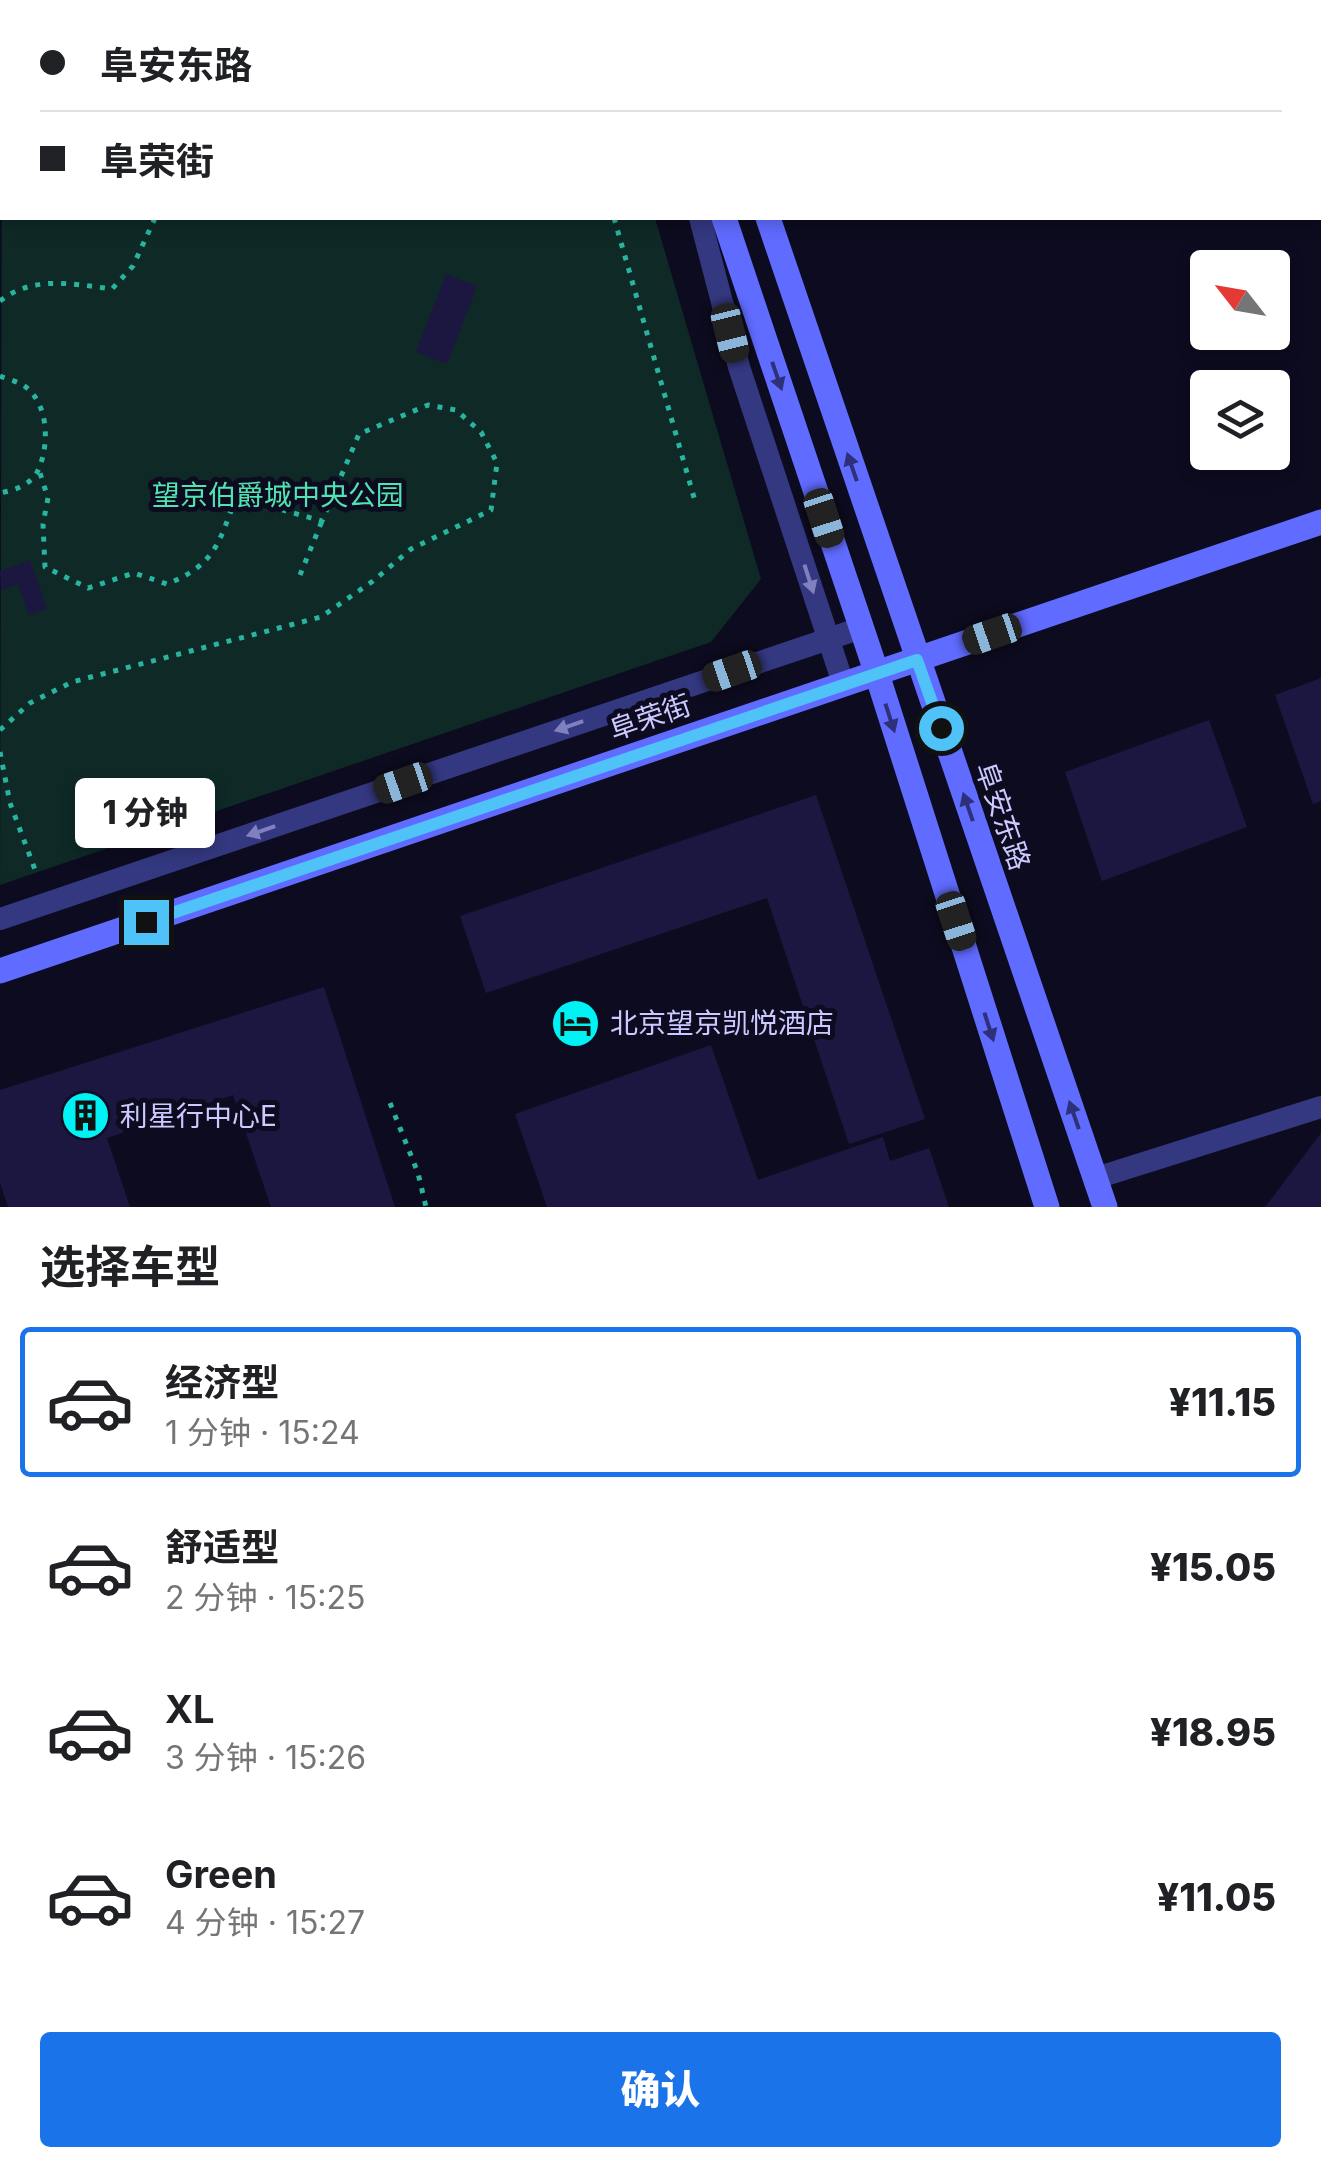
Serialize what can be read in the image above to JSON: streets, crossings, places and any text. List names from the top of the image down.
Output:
{
  "streets": {
    "street": ["阜荣街", "阜安东路"]
  },
  "crossings": [
    ["阜荣街", "阜安东路"]
  ],
  "parks": ["望京伯爵城中央公园"],
  "places": {
    "hotel": ["北京望京凯悦酒店"],
    "building": ["利星行中心E"]
  },
  "north": "top left",
  "page": {
    "banner": ["阜安东路", "阜荣街"],
    "bubble": "1 分钟",
    "heading": "选择车型",
    "list": [
      {
        "name": "经济型",
        "note": "1 分钟 · 15:24",
        "value": "¥11.15"
      },
      {
        "name": "舒适型",
        "note": "2 分钟 · 15:25",
        "value": "¥15.05"
      },
      {
        "name": "XL",
        "note": "3 分钟 · 15:26",
        "value": "¥18.95"
      },
      {
        "name": "Green",
        "note": "4 分钟 · 15:27",
        "value": "¥11.05"
      }
    ],
    "buttons": "确认"
  }
}
